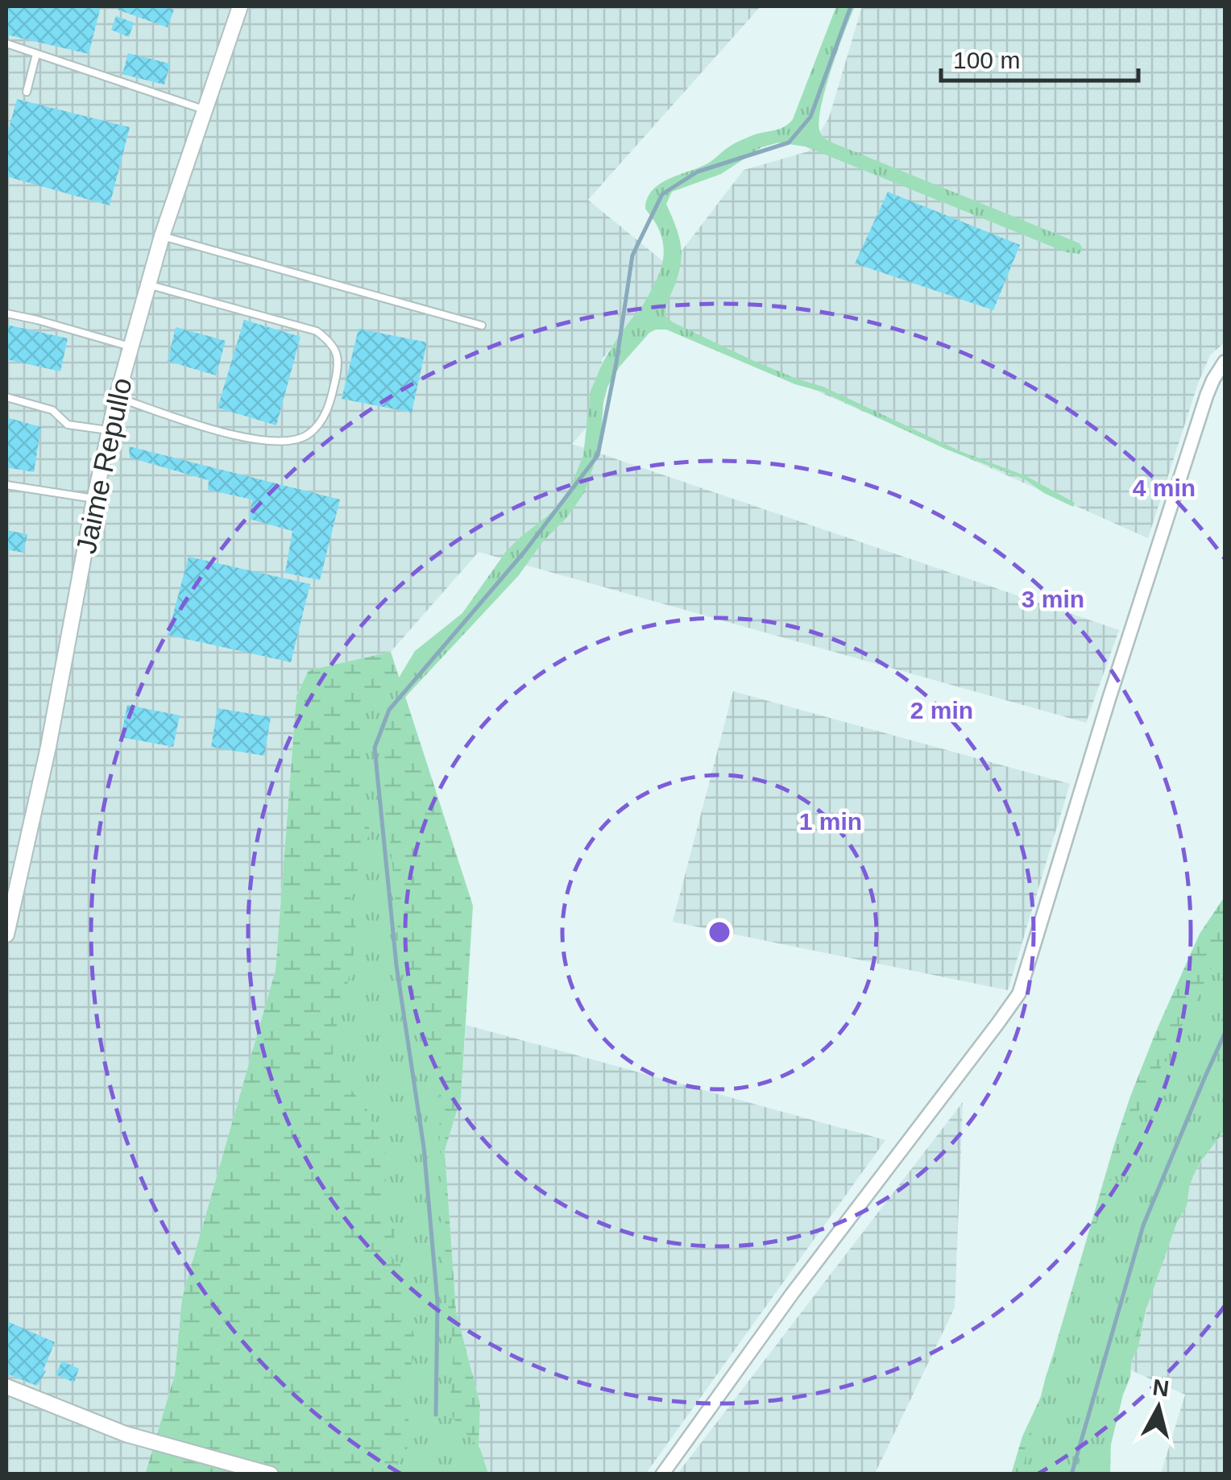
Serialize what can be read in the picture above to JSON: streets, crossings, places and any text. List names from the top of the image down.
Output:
{
  "streets": {
    "street": ["Jaime Repullo"]
  },
  "scale_bar": "100 m",
  "north": "top",
  "rings": [
    "4 min",
    "3 min",
    "2 min",
    "1 min"
  ]
}
